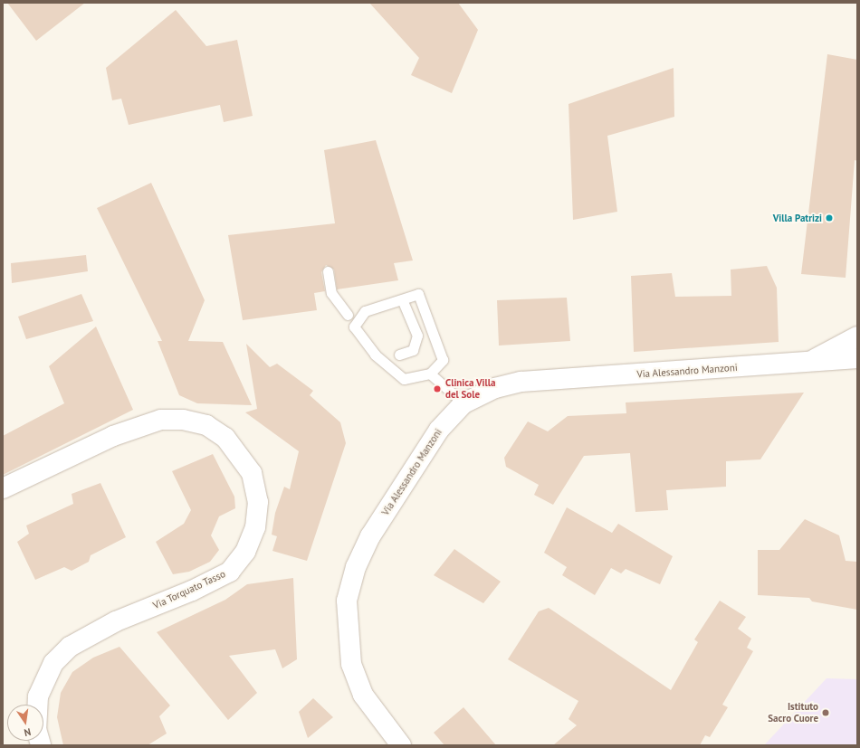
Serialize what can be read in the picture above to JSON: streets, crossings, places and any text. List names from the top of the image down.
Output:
{
  "streets": {
    "main road": ["Via Alessandro Manzoni", "Via Torquato Tasso"]
  },
  "places": ["Villa Patrizi", "Clinica Villa del Sole", "Istituto Sacro Cuore"],
  "north": "bottom"
}
